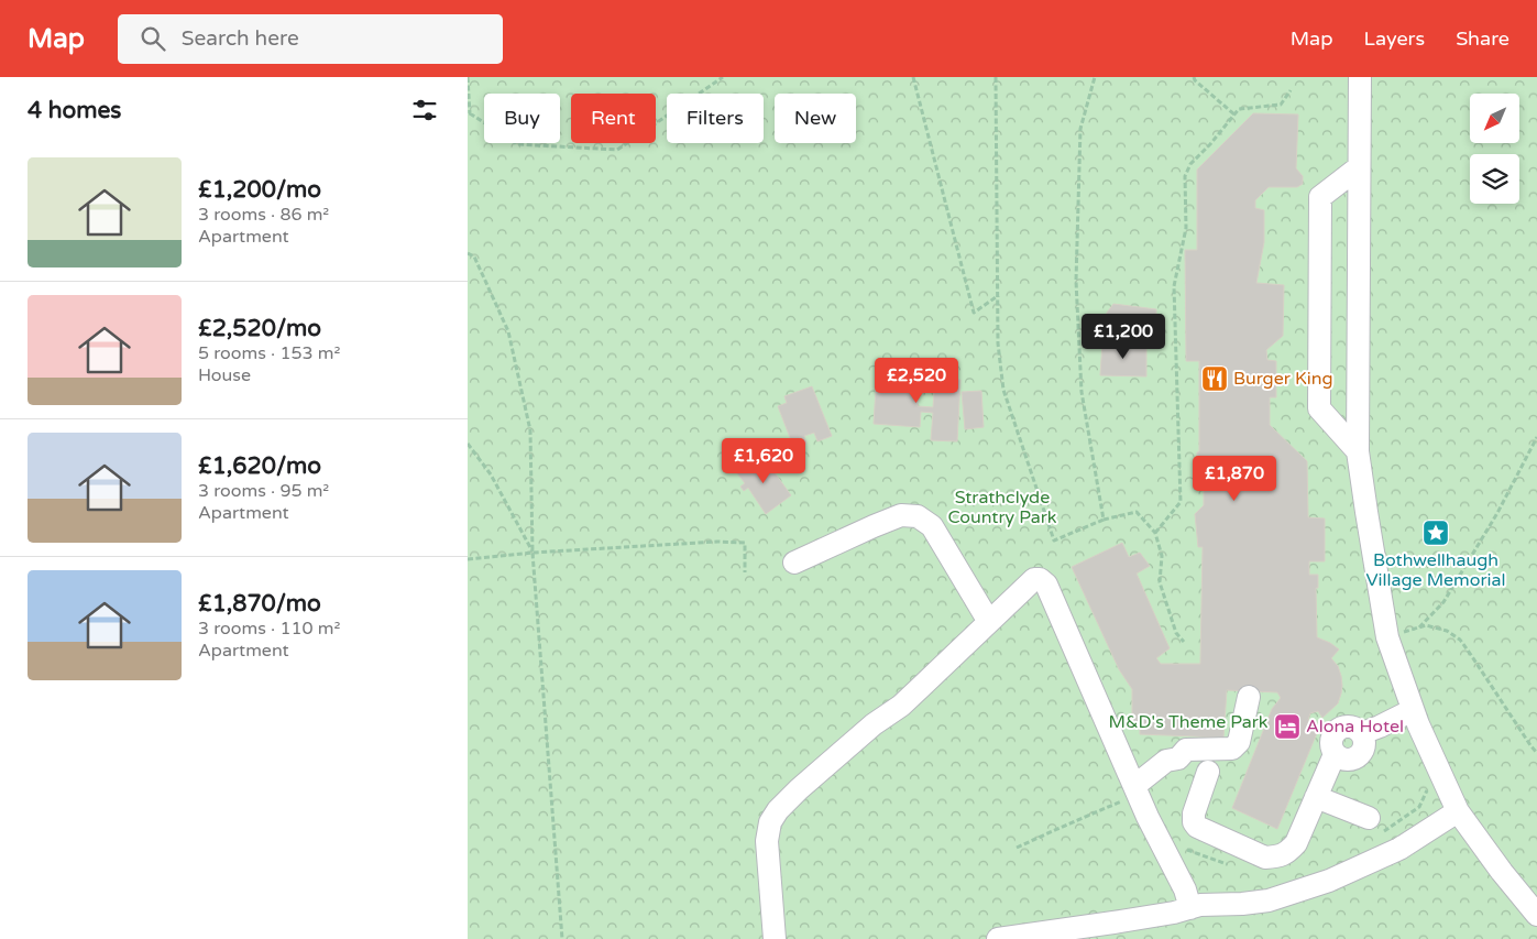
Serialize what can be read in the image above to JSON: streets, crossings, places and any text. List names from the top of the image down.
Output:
{
  "parks": ["Strathclyde Country Park", "M&D's Theme Park"],
  "places": {
    "restaurant": ["Burger King"],
    "place": ["Bothwellhaugh Village Memorial"],
    "hotel": ["Alona Hotel"]
  },
  "north": "bottom left",
  "page": {
    "header": "Map",
    "search": "Search here",
    "nav": ["Map", "Layers", "Share"],
    "heading": "4 homes",
    "chip": [
      "Buy",
      "Rent",
      "Filters",
      "New"
    ],
    "list": [
      {
        "name": "£1,200/mo",
        "note": "3 rooms · 86 m² · Apartment"
      },
      {
        "name": "£2,520/mo",
        "note": "5 rooms · 153 m² · House"
      },
      {
        "name": "£1,620/mo",
        "note": "3 rooms · 95 m² · Apartment"
      },
      {
        "name": "£1,870/mo",
        "note": "3 rooms · 110 m² · Apartment"
      }
    ],
    "price": [
      "£1,200",
      "£2,520",
      "£1,620",
      "£1,870"
    ]
  }
}
